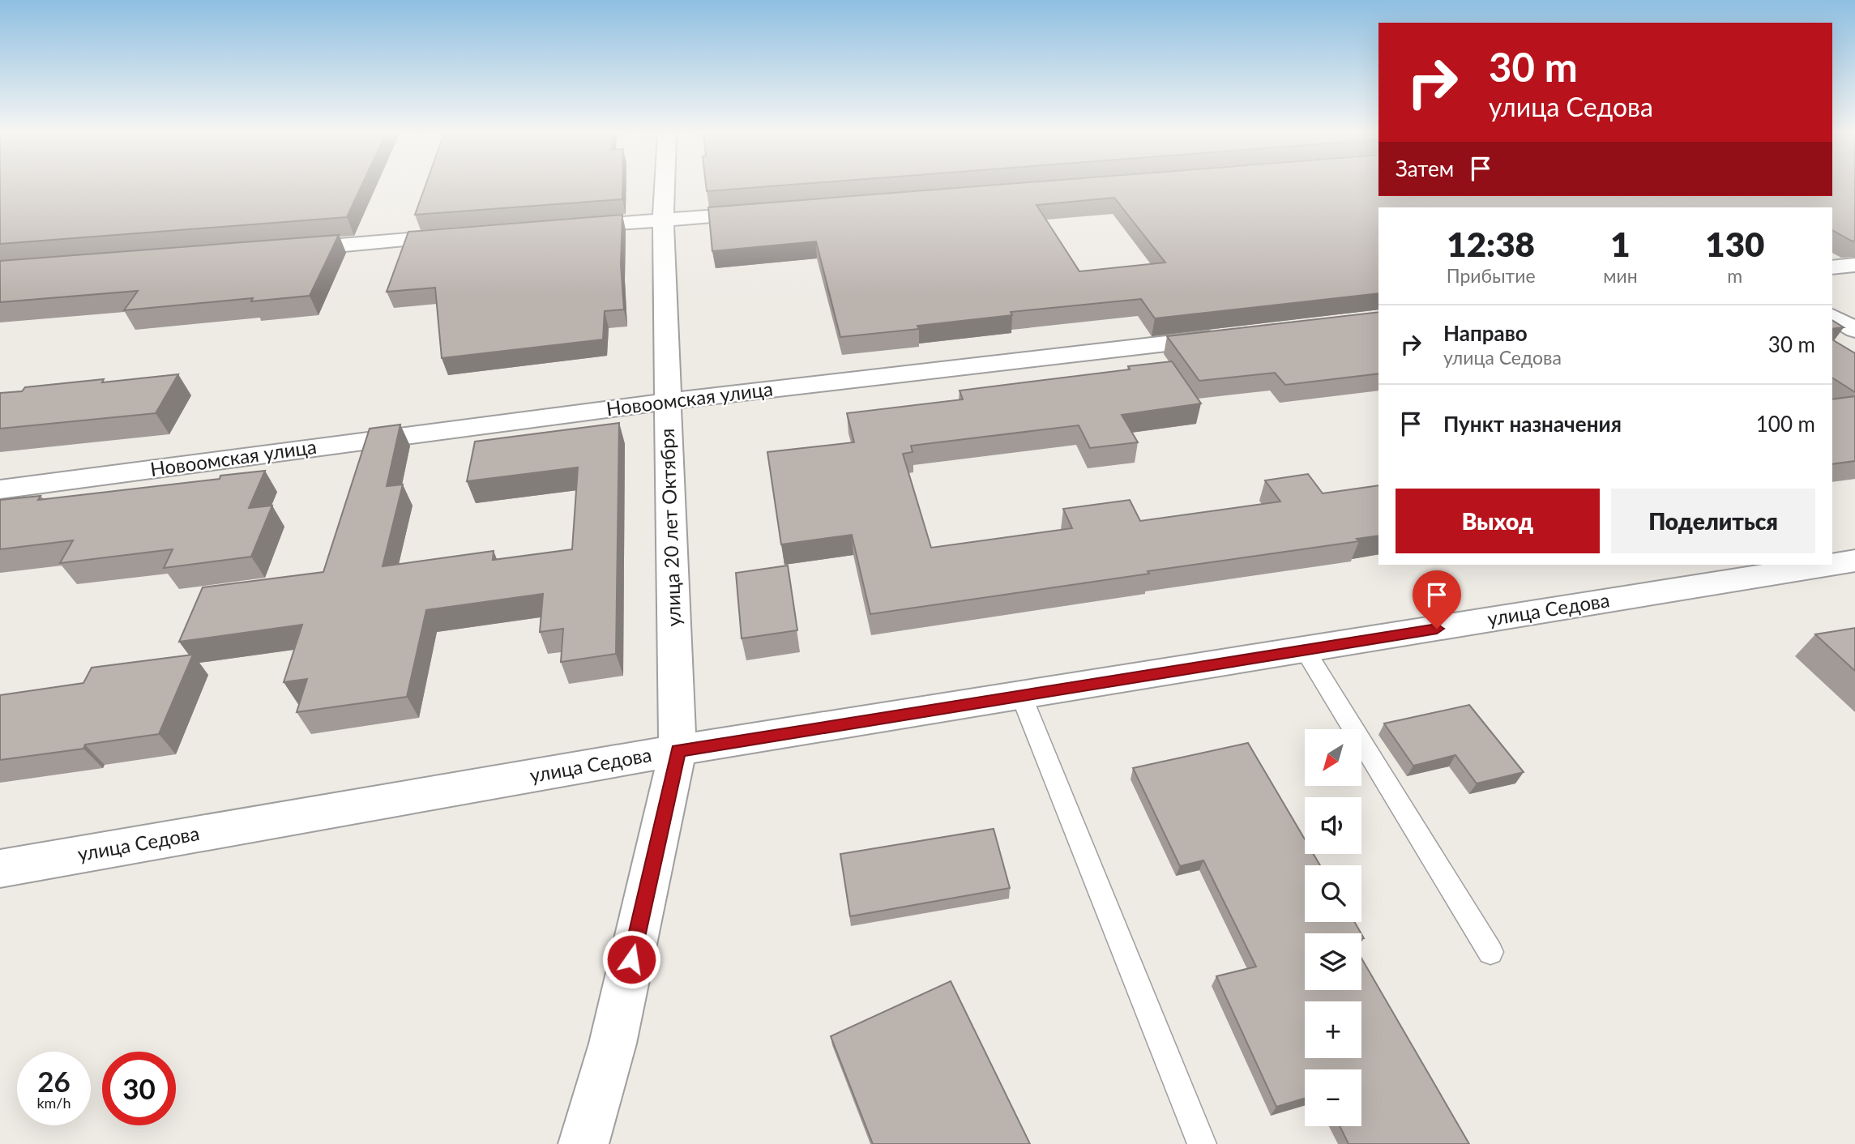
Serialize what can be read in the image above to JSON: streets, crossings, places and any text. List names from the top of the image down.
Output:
{
  "streets": {
    "street": ["Новоомская улица", "улица 20 лет Октября", "улица Седова"]
  },
  "crossings": [
    ["Новоомская улица", "улица 20 лет Октября"],
    ["улица 20 лет Октября", "улица Седова"]
  ],
  "north": "bottom left",
  "page": {
    "turn": ["30 m", "улица Седова"],
    "then": "Затем",
    "eta": [
      "12:38",
      "Прибытие",
      "1",
      "мин",
      "130",
      "m"
    ],
    "list": [
      {
        "name": "Направо",
        "note": "улица Седова",
        "value": "30 m"
      },
      {
        "name": "Пункт назначения",
        "value": "100 m"
      }
    ],
    "buttons": ["Выход", "Поделиться"],
    "map_buttons": ["+", "−"],
    "speed": "26 km/h",
    "limit": "30"
  }
}
